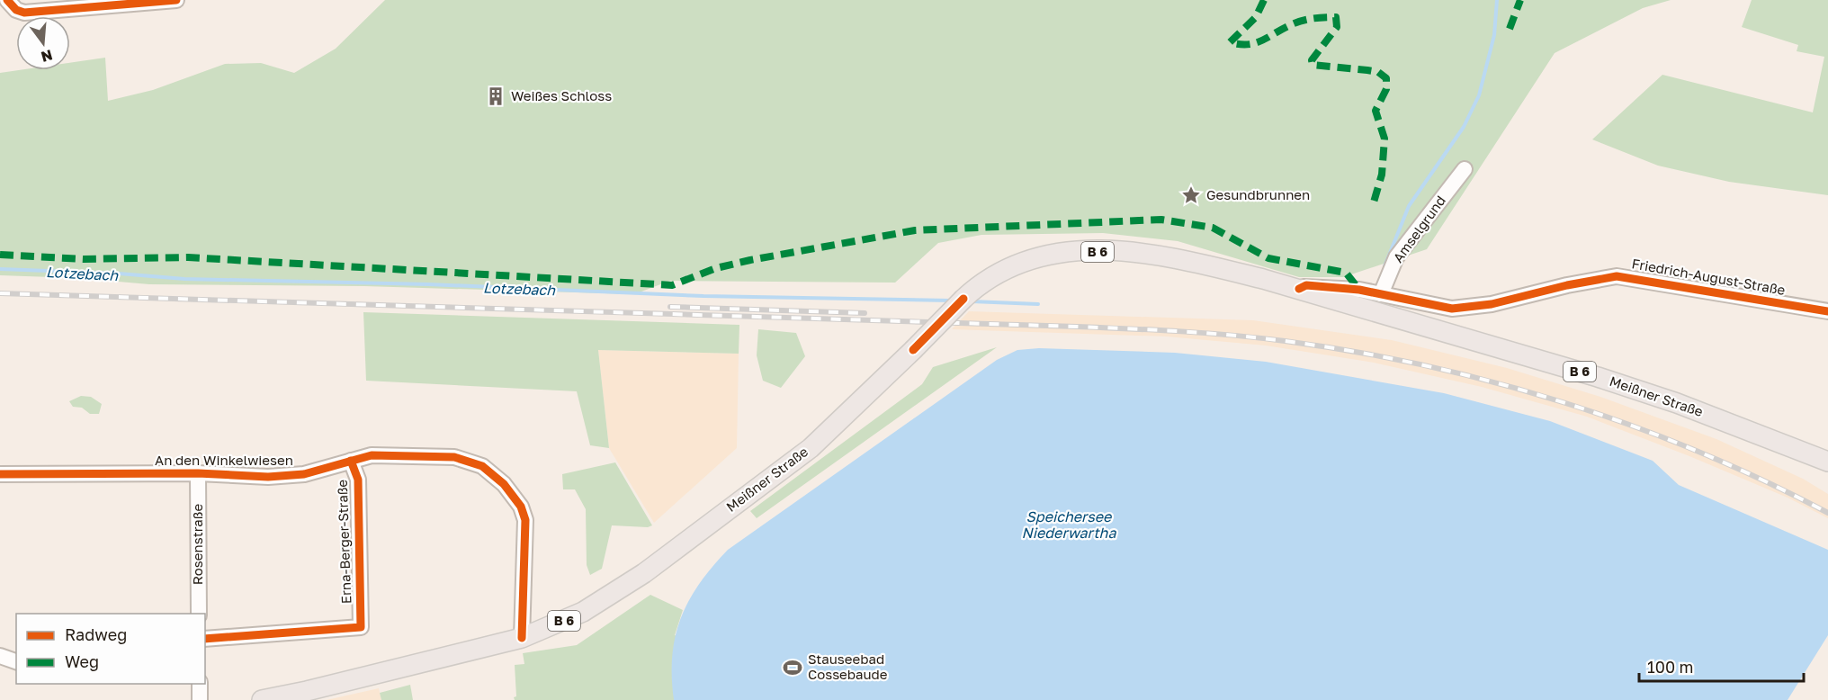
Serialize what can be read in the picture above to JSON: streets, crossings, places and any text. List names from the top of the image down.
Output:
{
  "streets": {
    "main road": ["B 6", "Meißner Straße"],
    "street": [
      "Amselgrund",
      "Friedrich-August-Straße",
      "An den Winkelwiesen",
      "Erna-Berger-Straße",
      "Rosenstraße"
    ]
  },
  "crossings": [
    ["Amselgrund", "Friedrich-August-Straße"],
    ["Friedrich-August-Straße", "Meißner Straße"],
    ["Meißner Straße", "An den Winkelwiesen"],
    ["An den Winkelwiesen", "Erna-Berger-Straße"],
    ["An den Winkelwiesen", "Rosenstraße"]
  ],
  "water": ["Lotzebach", "Speichersee Niederwartha"],
  "places": {
    "building": ["Weißes Schloss"],
    "place": ["Gesundbrunnen"],
    "sports": ["Stauseebad Cossebaude"]
  },
  "legend": ["Radweg", "Weg"],
  "scale_bar": "100 m",
  "north": "bottom"
}
